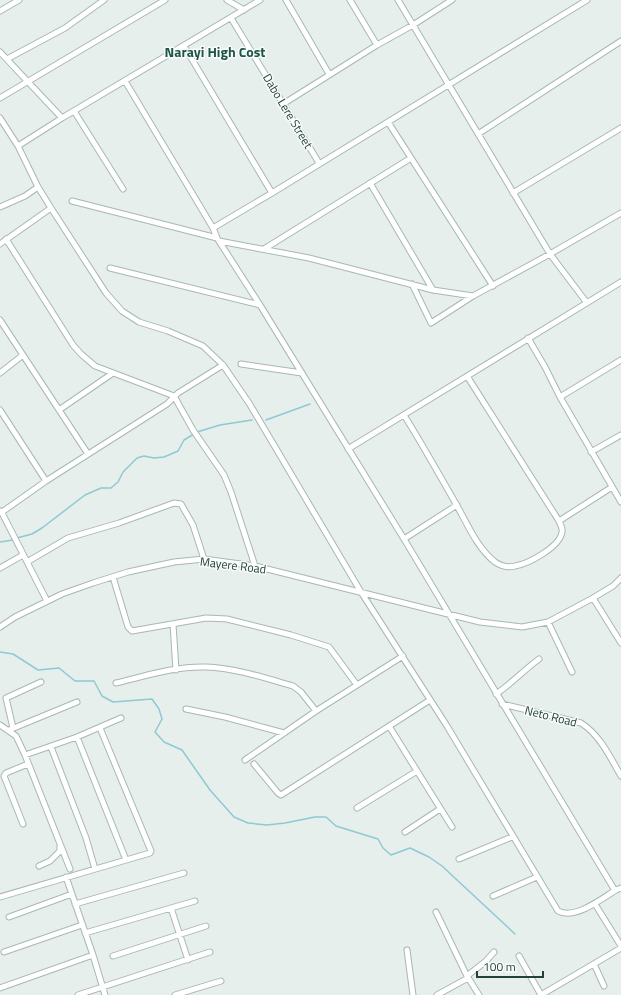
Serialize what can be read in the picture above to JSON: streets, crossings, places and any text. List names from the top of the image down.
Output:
{
  "streets": {
    "street": ["Dabo Lere Street", "Mayere Road", "Neto Road"]
  },
  "districts": ["Narayi High Cost"],
  "scale_bar": "100 m"
}
